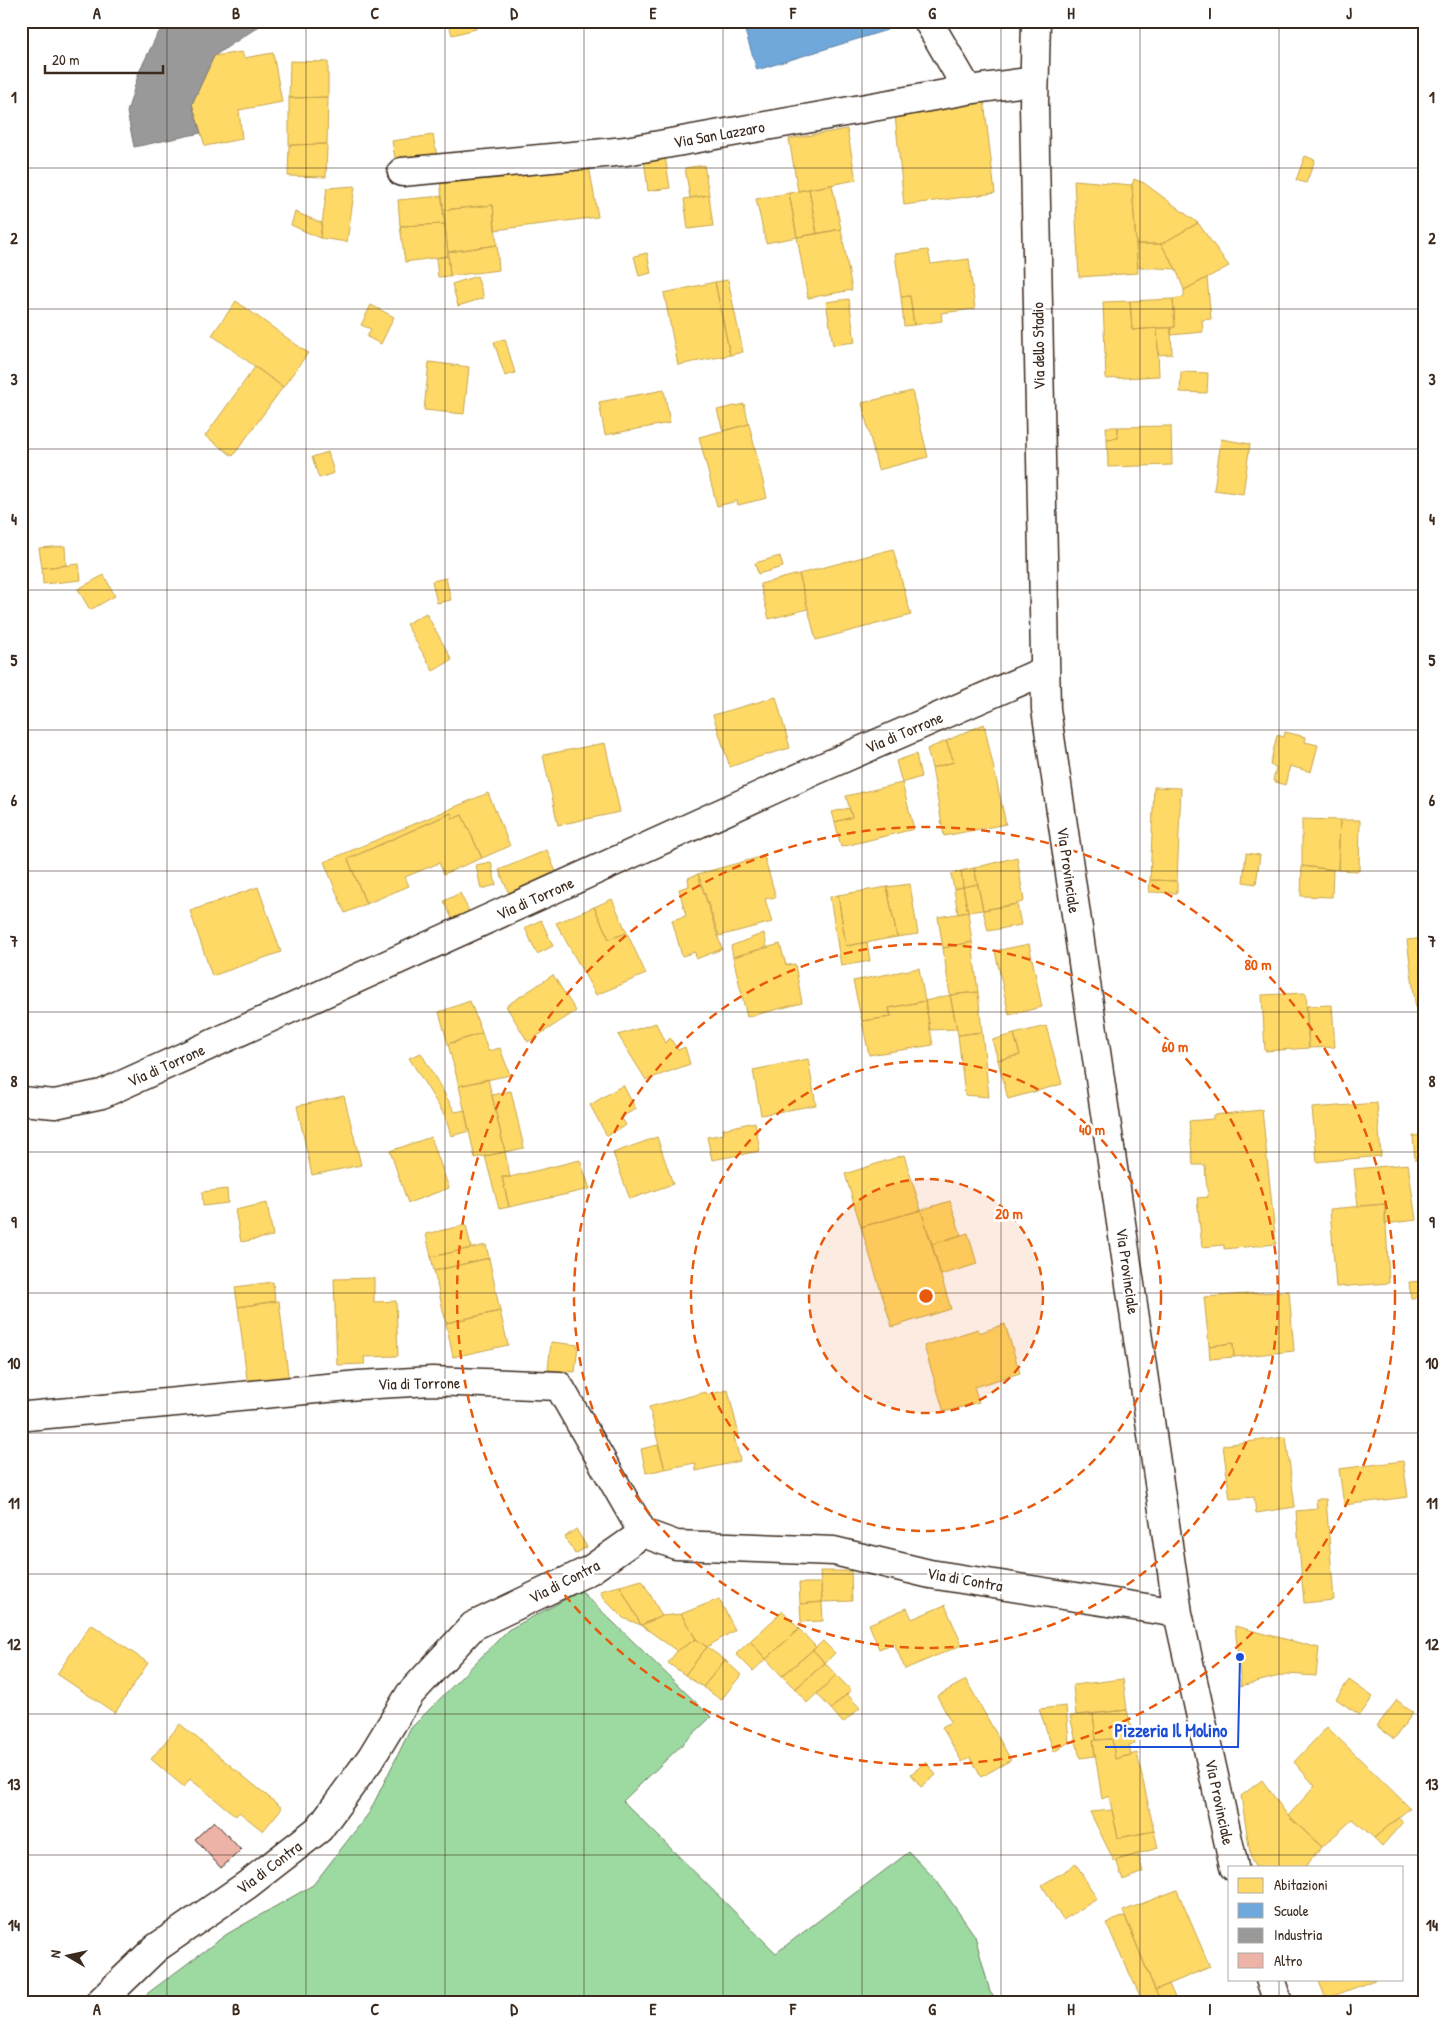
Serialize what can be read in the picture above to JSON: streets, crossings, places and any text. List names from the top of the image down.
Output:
{
  "streets": {
    "street": [
      "Via San Lazzaro",
      "Via dello Stadio",
      "Via di Torrone",
      "Via Provinciale",
      "Via di Contra"
    ]
  },
  "crossings": [
    ["Via San Lazzaro", "Via dello Stadio"],
    ["Via dello Stadio", "Via di Torrone"],
    ["Via dello Stadio", "Via Provinciale"],
    ["Via di Torrone", "Via Provinciale"],
    ["Via di Torrone", "Via di Contra"],
    ["Via Provinciale", "Via di Contra"]
  ],
  "places": ["Pizzeria Il Molino"],
  "legend": [
    "Abitazioni",
    "Scuole",
    "Industria",
    "Altro"
  ],
  "scale_bar": "20 m",
  "north": "left",
  "grid": {
    "columns": [
      "A",
      "B",
      "C",
      "D",
      "E",
      "F",
      "G",
      "H",
      "I",
      "J"
    ],
    "rows": [
      "1",
      "2",
      "3",
      "4",
      "5",
      "6",
      "7",
      "8",
      "9",
      "10",
      "11",
      "12",
      "13",
      "14"
    ]
  },
  "rings": [
    "80 m",
    "60 m",
    "40 m",
    "20 m"
  ]
}
